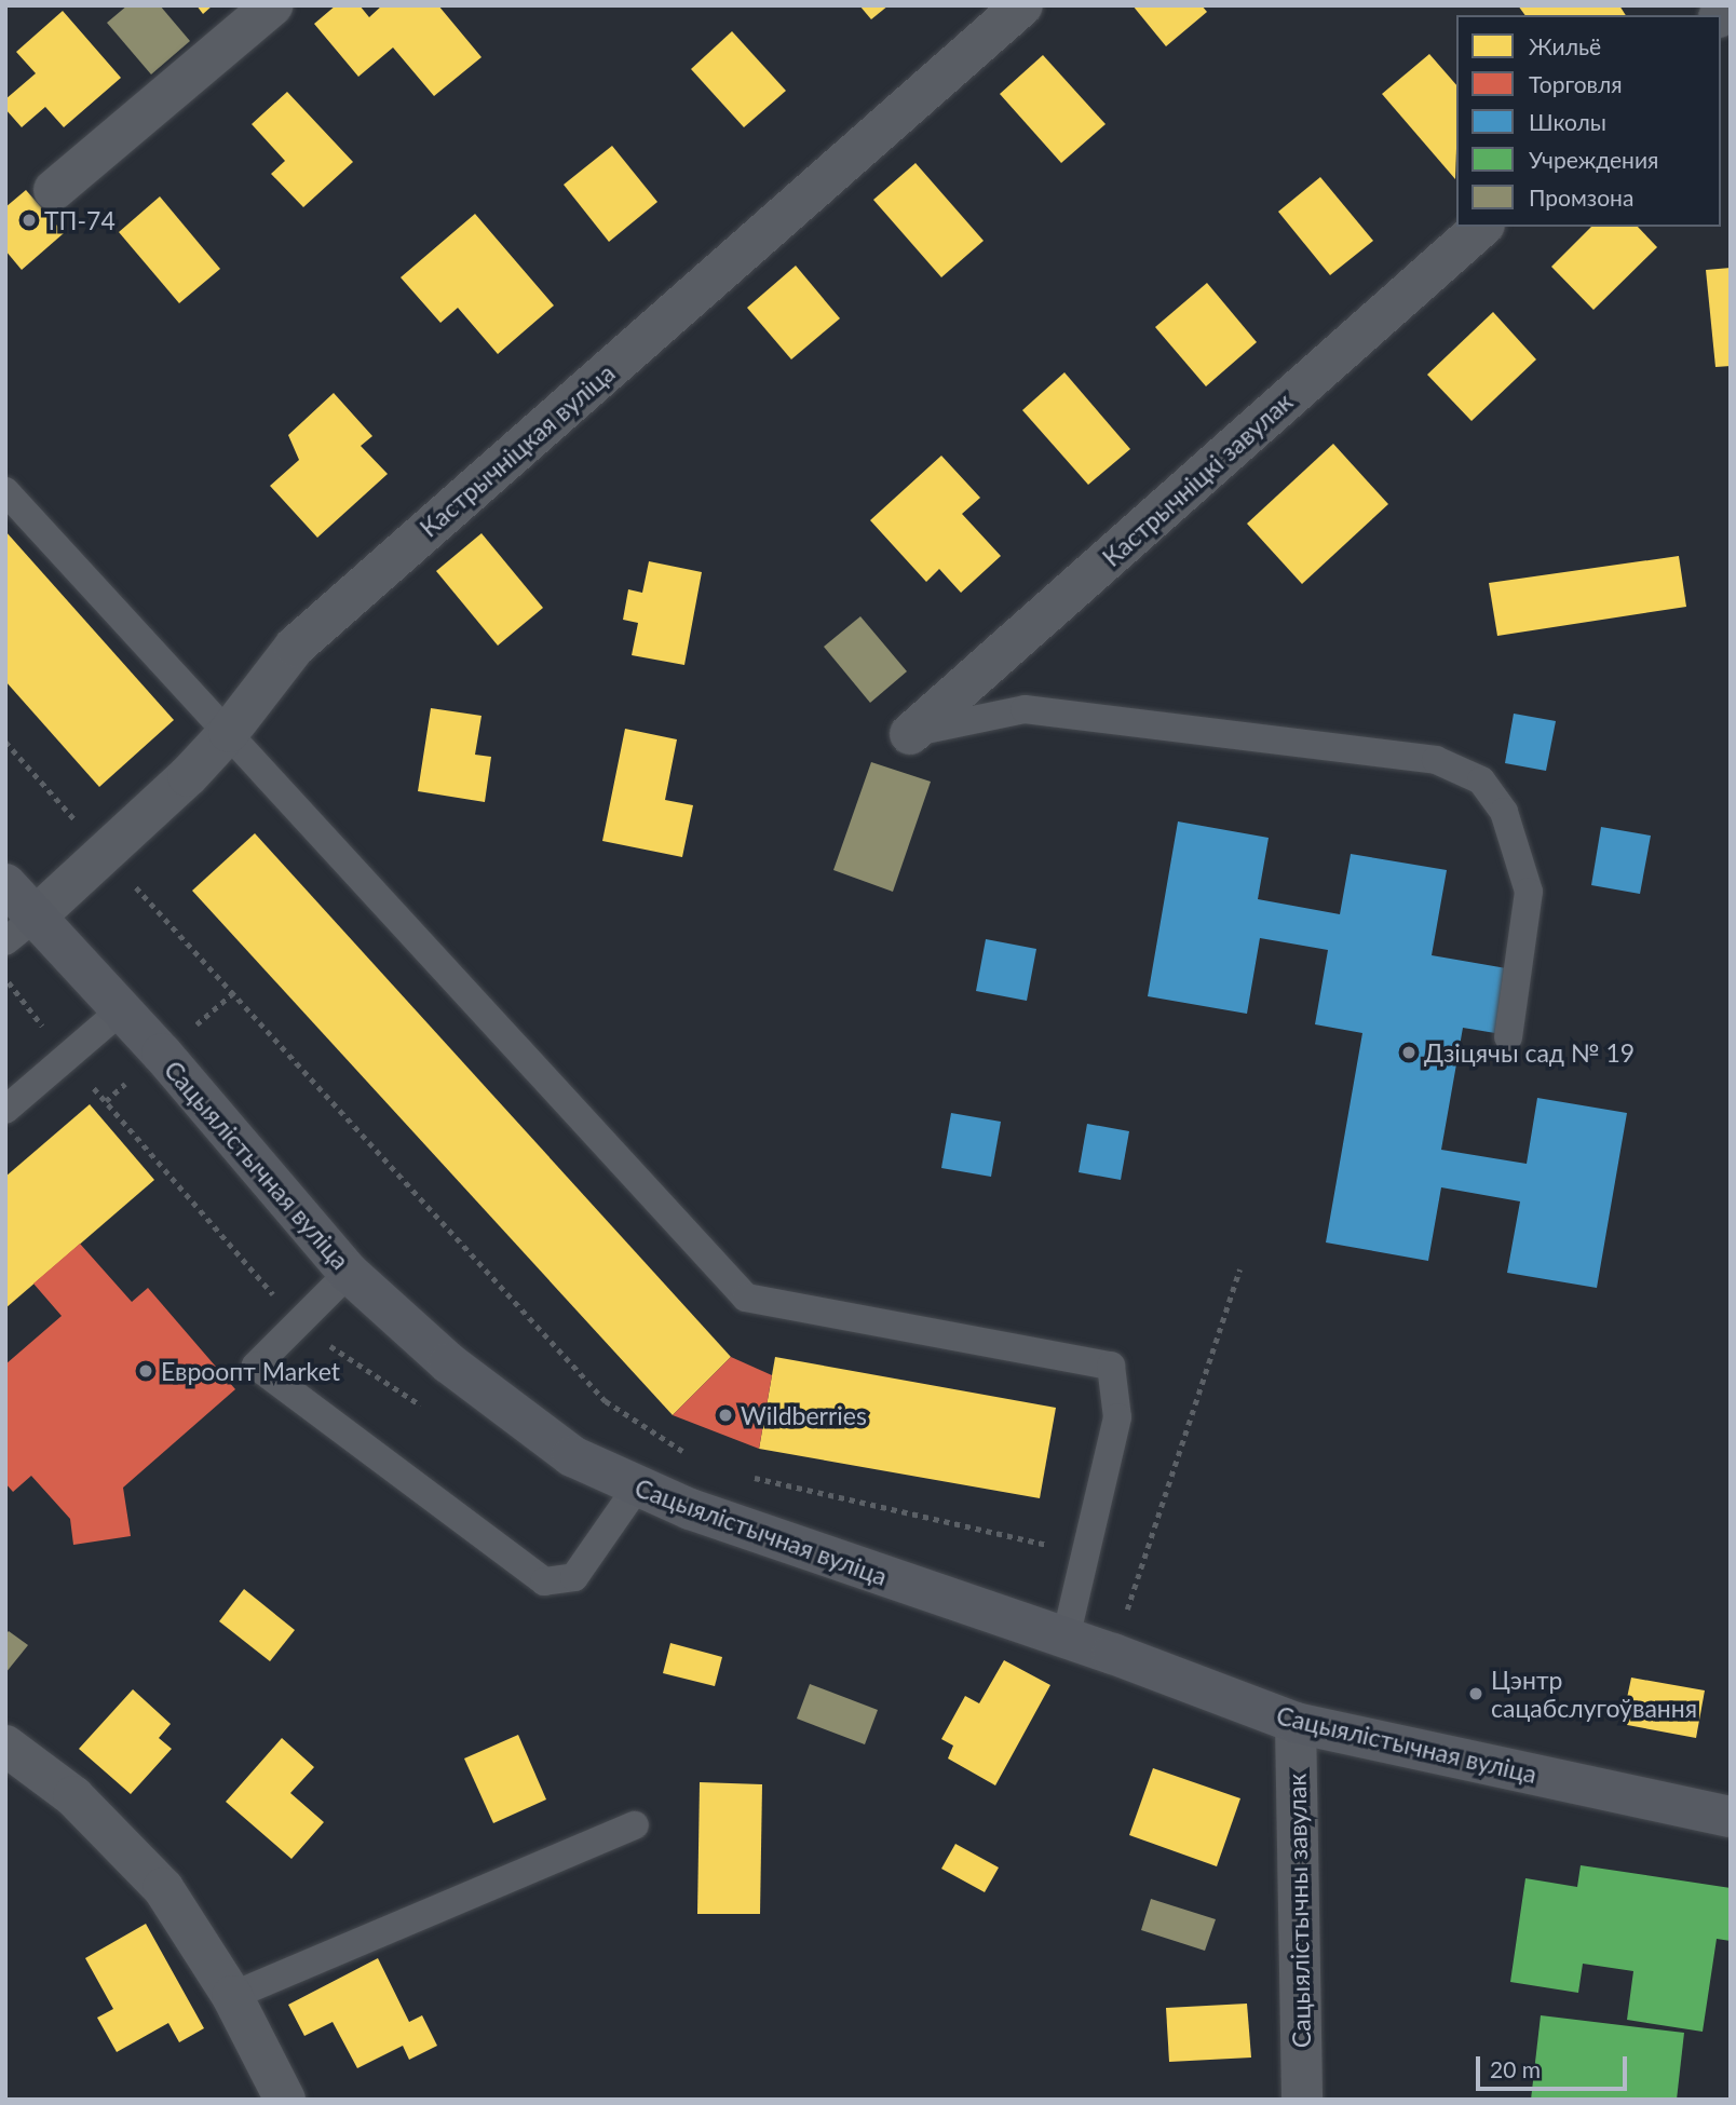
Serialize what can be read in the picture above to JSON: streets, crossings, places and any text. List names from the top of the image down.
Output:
{
  "streets": {
    "main road": ["Сацыялістычная вуліца"],
    "street": ["Кастрычніцкая вуліца", "Кастрычніцкі завулак", "Сацыялістычны завулак"]
  },
  "crossings": [
    ["Кастрычніцкая вуліца", "Сацыялістычная вуліца"],
    ["Сацыялістычная вуліца", "Сацыялістычны завулак"]
  ],
  "places": [
    "ТП-74",
    "Дзіцячы сад № 19",
    "Евроопт Market",
    "Wildberries",
    "Цэнтр сацабслугоўвання"
  ],
  "legend": [
    "Жильё",
    "Торговля",
    "Школы",
    "Учреждения",
    "Промзона"
  ],
  "scale_bar": "20 m"
}
